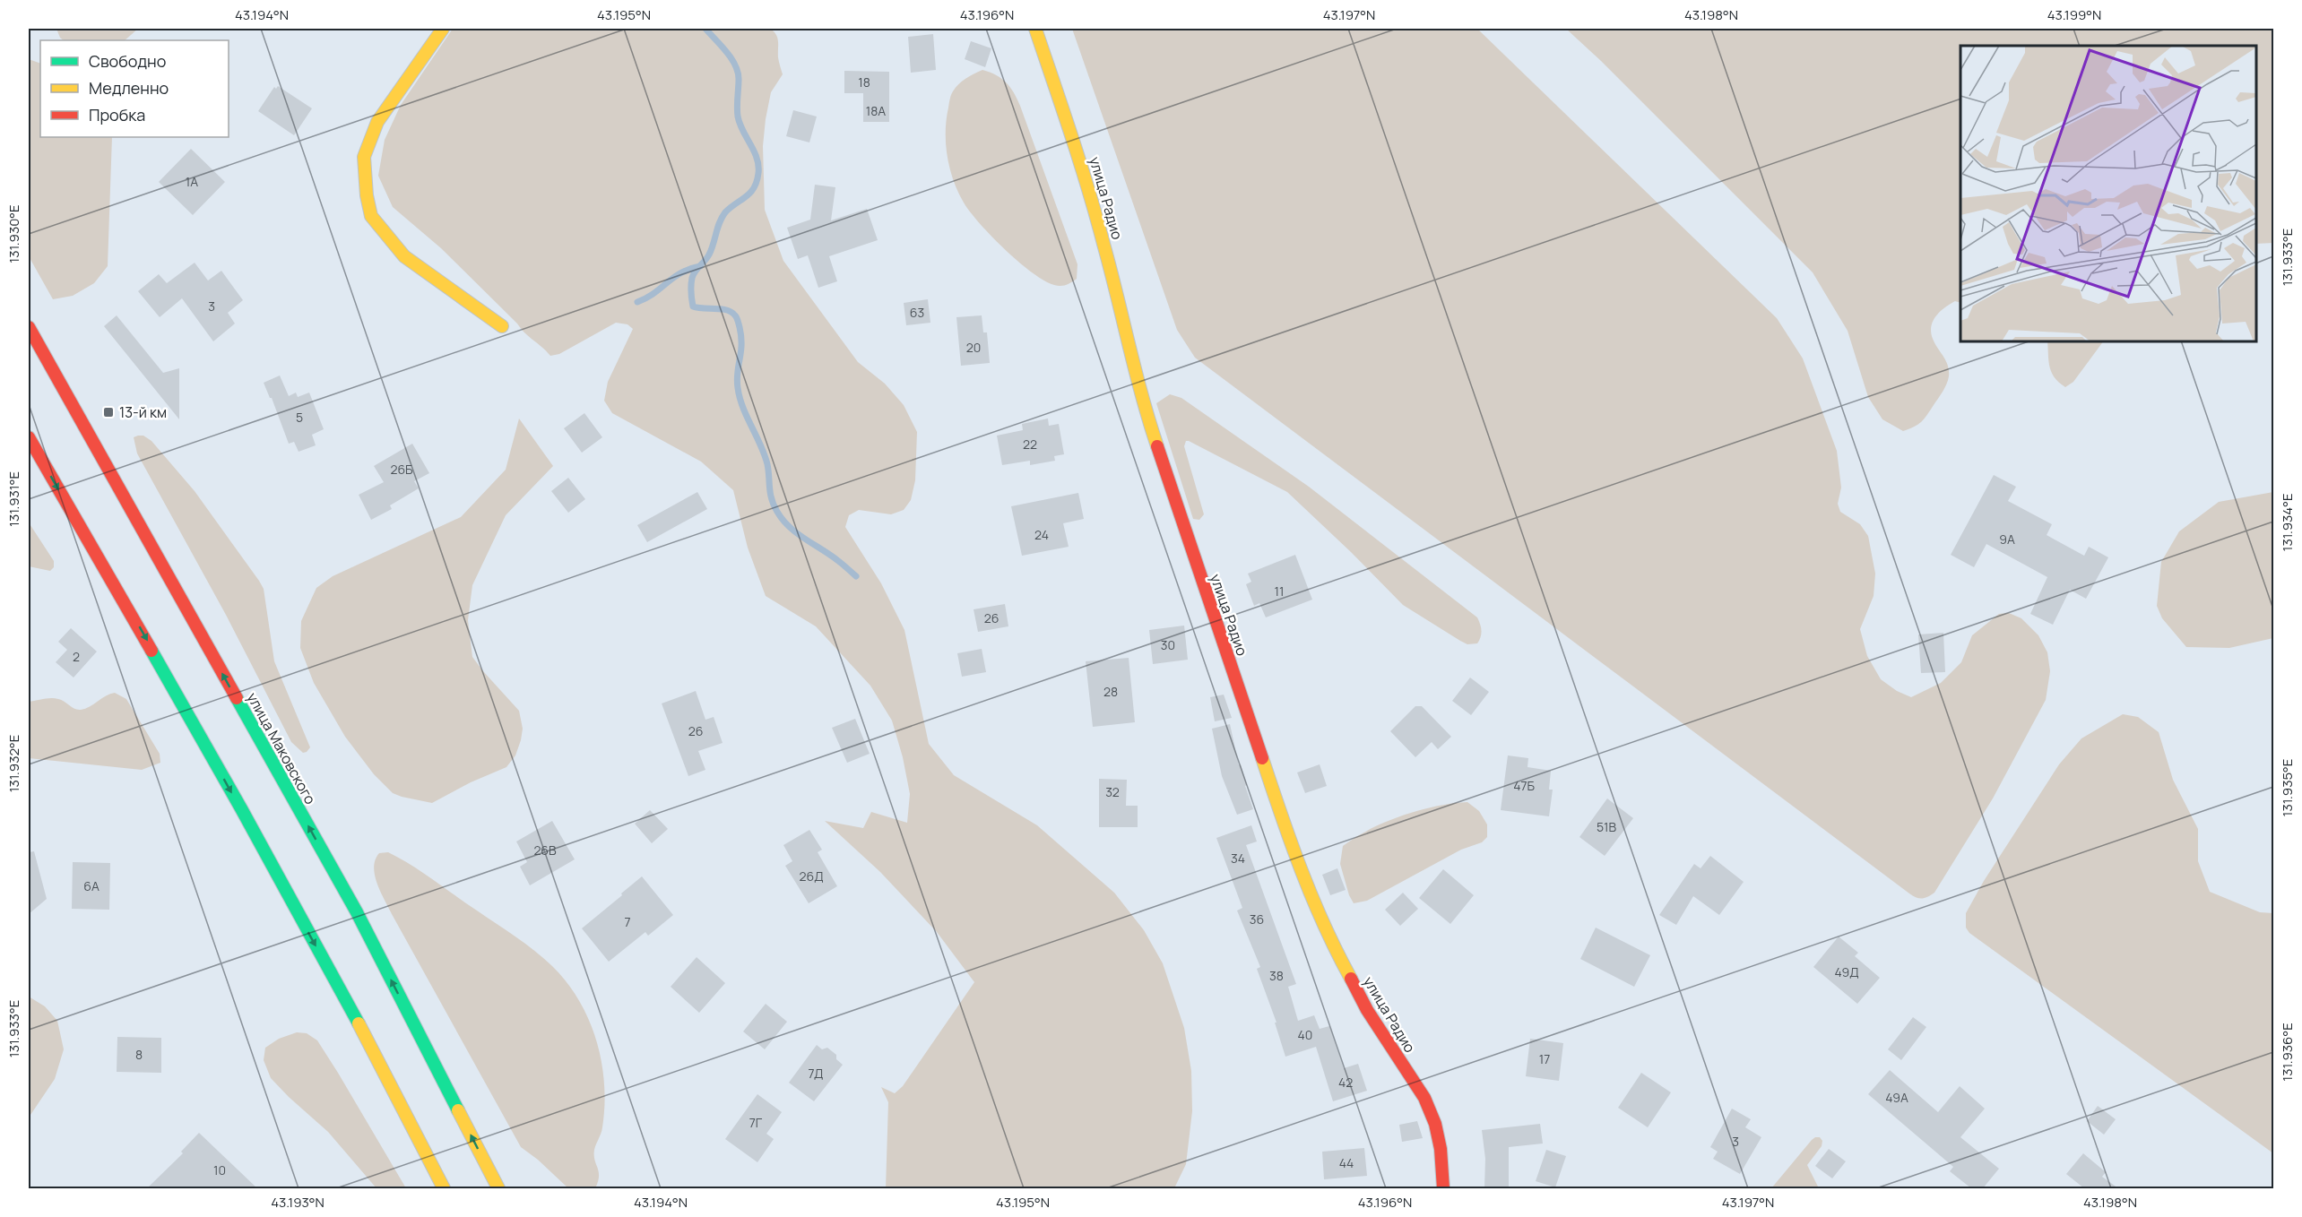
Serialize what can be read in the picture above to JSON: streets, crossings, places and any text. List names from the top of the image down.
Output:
{
  "streets": {
    "main road": ["улица Радио", "улица Маковского"]
  },
  "places": {
    "transit": ["13-й км"]
  },
  "house_numbers": [
    "18",
    "18А",
    "1А",
    "3",
    "63",
    "20",
    "5",
    "22",
    "26Б",
    "24",
    "9А",
    "11",
    "26",
    "30",
    "2",
    "28",
    "26",
    "47Б",
    "32",
    "51В",
    "26В",
    "34",
    "26Д",
    "6А",
    "36",
    "7",
    "49Д",
    "38",
    "40",
    "8",
    "17",
    "7Д",
    "42",
    "49А",
    "7Г",
    "3",
    "44",
    "10"
  ],
  "legend": ["Свободно", "Медленно", "Пробка"],
  "coordinates": [
    "43.194°N",
    "43.195°N",
    "43.196°N",
    "43.197°N",
    "43.198°N",
    "43.199°N",
    "131.930°E",
    "131.933°E",
    "131.931°E",
    "131.934°E",
    "131.932°E",
    "131.935°E",
    "131.936°E",
    "43.193°N"
  ]
}
